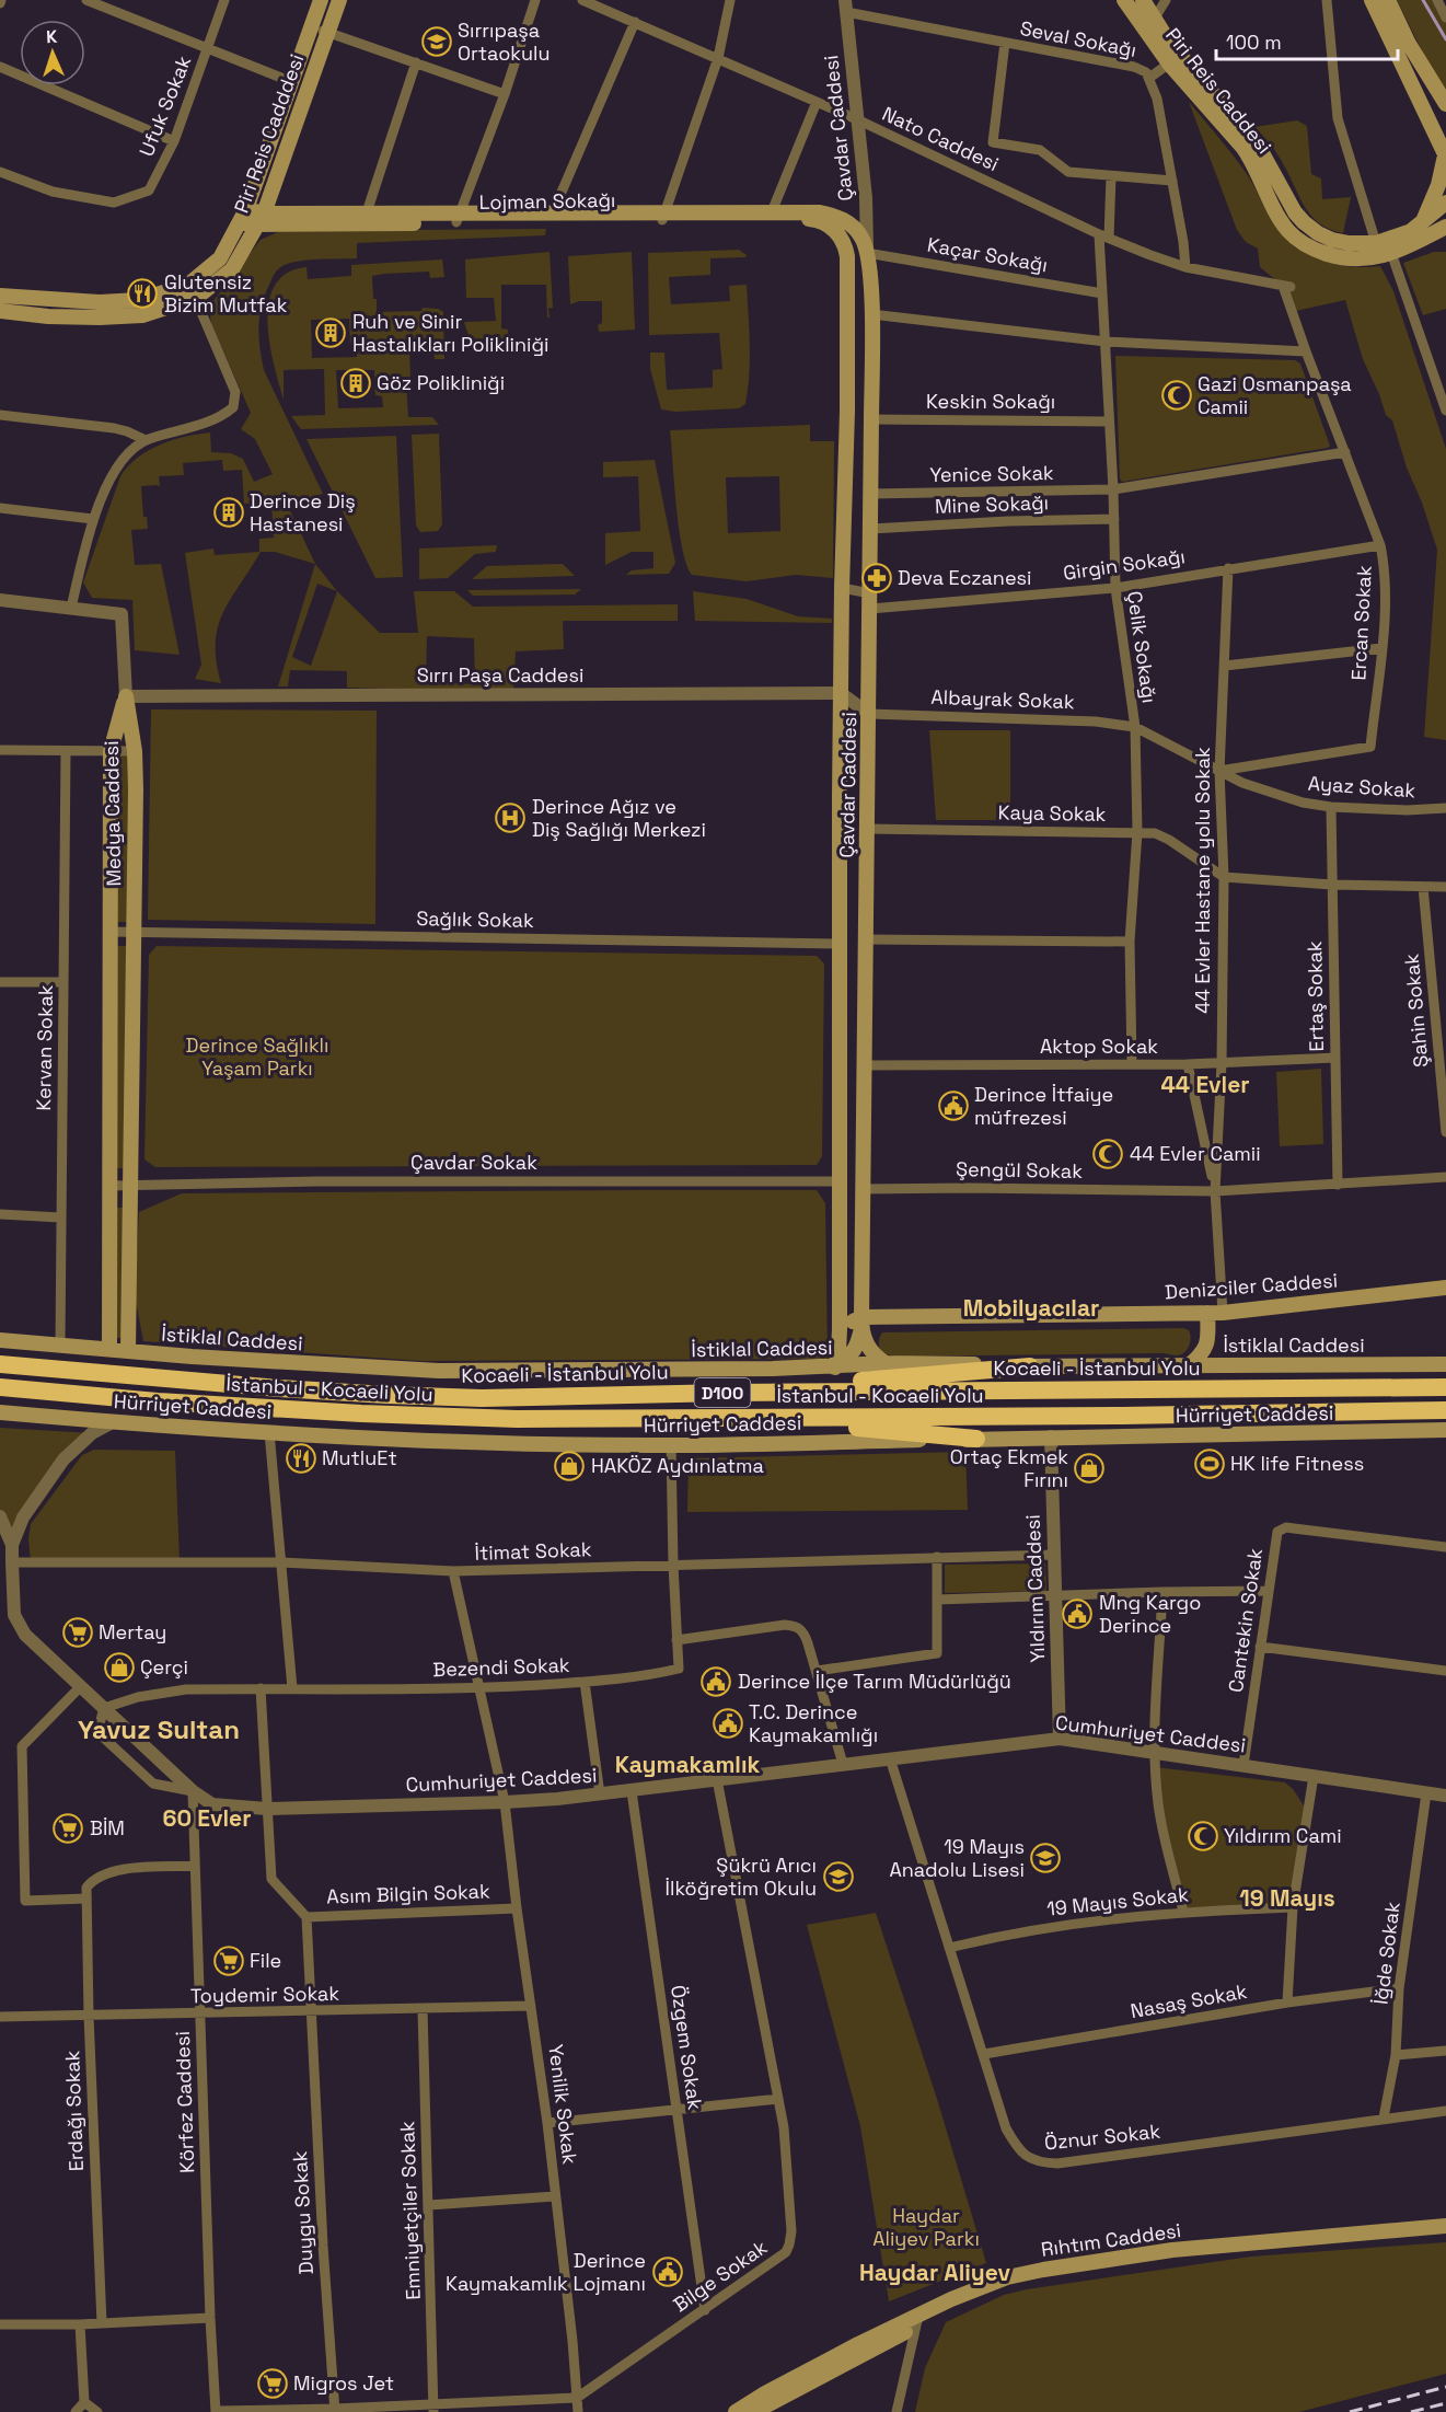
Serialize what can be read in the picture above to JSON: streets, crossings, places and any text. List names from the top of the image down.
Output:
{
  "streets": {
    "highway": ["Kocaeli - İstanbul Yolu", "İstanbul - Kocaeli Yolu", "D100"],
    "main road": [
      "Piri Reis Caddesi",
      "Çavdar Caddesi",
      "Piri Reis Cadddesi",
      "Lojman Sokağı",
      "Medya Caddesi",
      "Denizciler Caddesi",
      "İstiklal Caddesi",
      "Hürriyet Caddesi",
      "Rıhtım Caddesi"
    ],
    "street": [
      "Seval Sokağı",
      "Ufuk Sokak",
      "Nato Caddesi",
      "Kaçar Sokağı",
      "Keskin Sokağı",
      "Yenice Sokak",
      "Mine Sokağı",
      "Girgin Sokağı",
      "Ercan Sokak",
      "Çelik Sokağı",
      "Sırrı Paşa Caddesi",
      "Albayrak Sokak",
      "Ayaz Sokak",
      "Kaya Sokak",
      "44 Evler Hastane yolu Sokak",
      "Sağlık Sokak",
      "Ertaş Sokak",
      "Şahin Sokak",
      "Aktop Sokak",
      "Kervan Sokak",
      "Çavdar Sokak",
      "Şengül Sokak",
      "İtimat Sokak",
      "Yıldırım Caddesi",
      "Cantekin Sokak",
      "Bezendi Sokak",
      "Cumhuriyet Caddesi",
      "Asım Bilgin Sokak",
      "19 Mayıs Sokak",
      "İğde Sokak",
      "Toydemir Sokak",
      "Nasaş Sokak",
      "Özgem Sokak",
      "Körfez Caddesi",
      "Yenilik Sokak",
      "Erdağı Sokak",
      "Öznur Sokak",
      "Emniyetçiler Sokak",
      "Duygu Sokak",
      "Bilge Sokak"
    ]
  },
  "crossings": [
    ["Seval Sokağı", "Çavdar Caddesi"],
    ["Seval Sokağı", "Nato Caddesi"],
    ["Çavdar Caddesi", "Nato Caddesi"],
    ["Çavdar Caddesi", "Lojman Sokağı"],
    ["Çavdar Caddesi", "Kaçar Sokağı"],
    ["Çavdar Caddesi", "Keskin Sokağı"],
    ["Çavdar Caddesi", "Yenice Sokak"],
    ["Çavdar Caddesi", "Mine Sokağı"],
    ["Çavdar Caddesi", "Girgin Sokağı"],
    ["Çavdar Caddesi", "Sırrı Paşa Caddesi"],
    ["Çavdar Caddesi", "Albayrak Sokak"],
    ["Çavdar Caddesi", "Kaya Sokak"],
    ["Çavdar Caddesi", "Sağlık Sokak"],
    ["Çavdar Caddesi", "Aktop Sokak"],
    ["Çavdar Caddesi", "Çavdar Sokak"],
    ["Çavdar Caddesi", "Şengül Sokak"],
    ["Çavdar Caddesi", "Denizciler Caddesi"],
    ["Çavdar Caddesi", "İstiklal Caddesi"],
    ["Piri Reis Cadddesi", "Lojman Sokağı"],
    ["Nato Caddesi", "Ercan Sokak"],
    ["Nato Caddesi", "Çelik Sokağı"],
    ["Kaçar Sokağı", "Çelik Sokağı"],
    ["Keskin Sokağı", "Çelik Sokağı"],
    ["Yenice Sokak", "Ercan Sokak"],
    ["Yenice Sokak", "Çelik Sokağı"],
    ["Mine Sokağı", "Çelik Sokağı"],
    ["Girgin Sokağı", "Ercan Sokak"],
    ["Girgin Sokağı", "Çelik Sokağı"],
    ["Girgin Sokağı", "44 Evler Hastane yolu Sokak"],
    ["Ercan Sokak", "Ayaz Sokak"],
    ["Ercan Sokak", "44 Evler Hastane yolu Sokak"],
    ["Çelik Sokağı", "Albayrak Sokak"],
    ["Çelik Sokağı", "Ayaz Sokak"],
    ["Çelik Sokağı", "Kaya Sokak"],
    ["Çelik Sokağı", "Aktop Sokak"],
    ["Sırrı Paşa Caddesi", "Medya Caddesi"],
    ["Albayrak Sokak", "Ayaz Sokak"],
    ["Ayaz Sokak", "44 Evler Hastane yolu Sokak"],
    ["Ayaz Sokak", "Ertaş Sokak"],
    ["Medya Caddesi", "Sağlık Sokak"],
    ["Medya Caddesi", "Çavdar Sokak"],
    ["Medya Caddesi", "İstiklal Caddesi"],
    ["Kaya Sokak", "44 Evler Hastane yolu Sokak"],
    ["44 Evler Hastane yolu Sokak", "Aktop Sokak"],
    ["44 Evler Hastane yolu Sokak", "Şengül Sokak"],
    ["44 Evler Hastane yolu Sokak", "Denizciler Caddesi"],
    ["Ertaş Sokak", "Aktop Sokak"],
    ["Ertaş Sokak", "Şengül Sokak"],
    ["Kervan Sokak", "İstiklal Caddesi"],
    ["Hürriyet Caddesi", "Yıldırım Caddesi"],
    ["Hürriyet Caddesi", "Bezendi Sokak"],
    ["Hürriyet Caddesi", "Cumhuriyet Caddesi"],
    ["İtimat Sokak", "Yıldırım Caddesi"],
    ["İtimat Sokak", "Bezendi Sokak"],
    ["İtimat Sokak", "Cumhuriyet Caddesi"],
    ["İtimat Sokak", "Yenilik Sokak"],
    ["Yıldırım Caddesi", "Cumhuriyet Caddesi"],
    ["Cantekin Sokak", "Cumhuriyet Caddesi"],
    ["Bezendi Sokak", "Cumhuriyet Caddesi"],
    ["Bezendi Sokak", "Asım Bilgin Sokak"],
    ["Bezendi Sokak", "Yenilik Sokak"],
    ["Cumhuriyet Caddesi", "Asım Bilgin Sokak"],
    ["Cumhuriyet Caddesi", "İğde Sokak"],
    ["Cumhuriyet Caddesi", "Özgem Sokak"],
    ["Cumhuriyet Caddesi", "Körfez Caddesi"],
    ["Cumhuriyet Caddesi", "Yenilik Sokak"],
    ["Cumhuriyet Caddesi", "Öznur Sokak"],
    ["Cumhuriyet Caddesi", "Bilge Sokak"],
    ["Asım Bilgin Sokak", "Yenilik Sokak"],
    ["Asım Bilgin Sokak", "Duygu Sokak"],
    ["19 Mayıs Sokak", "Öznur Sokak"],
    ["İğde Sokak", "Nasaş Sokak"],
    ["İğde Sokak", "Öznur Sokak"],
    ["Toydemir Sokak", "Körfez Caddesi"],
    ["Toydemir Sokak", "Yenilik Sokak"],
    ["Toydemir Sokak", "Erdağı Sokak"],
    ["Toydemir Sokak", "Emniyetçiler Sokak"],
    ["Toydemir Sokak", "Duygu Sokak"],
    ["Nasaş Sokak", "Öznur Sokak"],
    ["Özgem Sokak", "Bilge Sokak"],
    ["Yenilik Sokak", "Bilge Sokak"]
  ],
  "districts": [
    "44 Evler",
    "Mobilyacılar",
    "Yavuz Sultan",
    "Kaymakamlık",
    "60 Evler",
    "19 Mayıs",
    "Haydar Aliyev"
  ],
  "parks": ["Derince Sağlıklı Yaşam Parkı", "Haydar Aliyev Parkı"],
  "places": {
    "school or university": ["Sırrıpaşa Ortaokulu", "19 Mayıs Anadolu Lisesi", "Şükrü Arıcı İlköğretim Okulu"],
    "restaurant": ["Glutensiz Bizim Mutfak", "MutluEt"],
    "building": ["Ruh ve Sinir Hastalıkları Polikliniği", "Göz Polikliniği", "Derince Diş Hastanesi"],
    "mosque": ["Gazi Osmanpaşa Camii", "44 Evler Camii", "Yıldırım Cami"],
    "pharmacy": ["Deva Eczanesi"],
    "hospital": ["Derince Ağız ve Diş Sağlığı Merkezi"],
    "public building": [
      "Derince İtfaiye müfrezesi",
      "Mng Kargo Derince",
      "Derince İlçe Tarım Müdürlüğü",
      "T.C. Derince Kaymakamlığı",
      "Derince Kaymakamlık Lojmanı"
    ],
    "sports": ["HK life Fitness"],
    "shop": ["HAKÖZ Aydınlatma", "Ortaç Ekmek Fırını", "Çerçi"],
    "supermarket": [
      "Mertay",
      "BİM",
      "File",
      "Migros Jet"
    ]
  },
  "scale_bar": "100 m",
  "north": "top"
}
